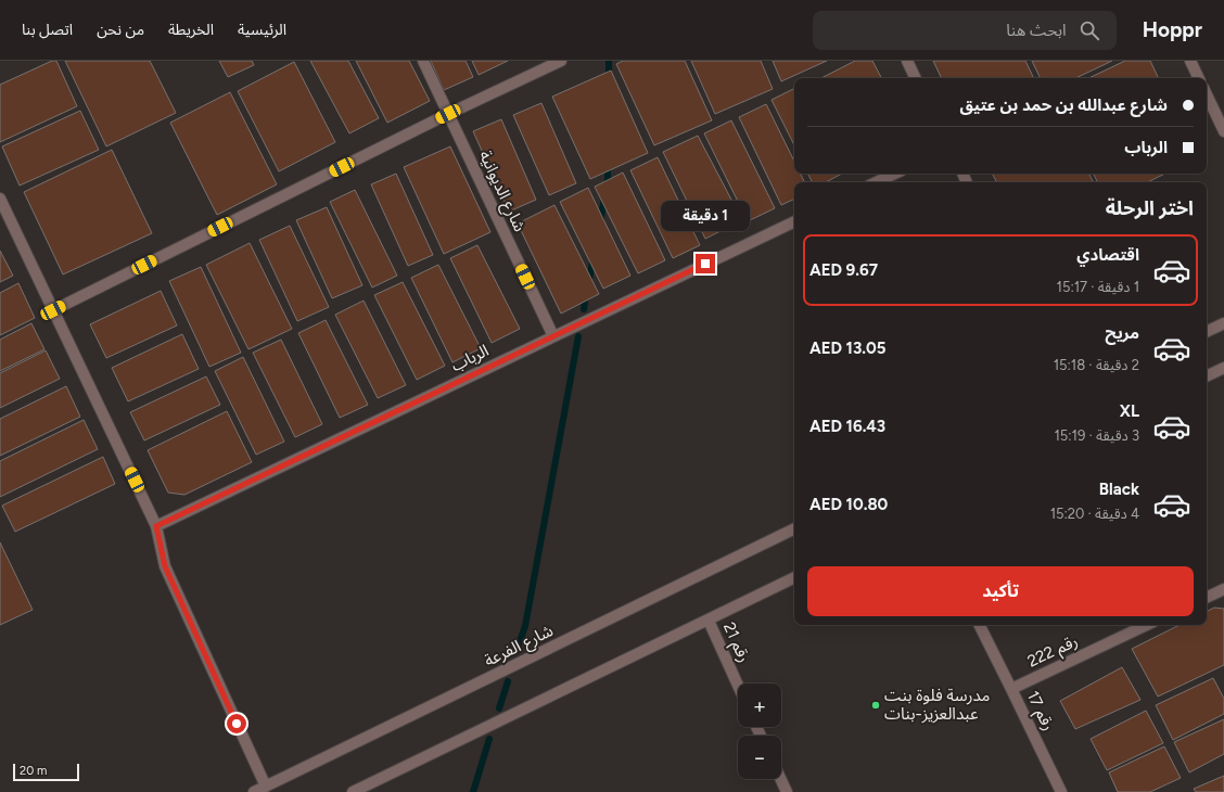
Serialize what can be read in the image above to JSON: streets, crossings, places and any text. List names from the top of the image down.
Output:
{
  "streets": {
    "street": [
      "شارع الديوانية",
      "الرباب",
      "رقم 21",
      "شارع الفرعة",
      "رقم 222",
      "رقم 17"
    ]
  },
  "crossings": [
    ["شارع الديوانية", "الرباب"],
    ["رقم 222", "رقم 17"]
  ],
  "places": ["مدرسة فلوة بنت عبدالعزيز-بنات"],
  "scale_bar": "20 m",
  "page": {
    "header": "Hoppr",
    "search": "ابحث هنا",
    "nav": [
      "الرئيسية",
      "الخريطة",
      "من نحن",
      "اتصل بنا"
    ],
    "banner": ["شارع عبدالله بن حمد بن عتيق", "الرباب"],
    "heading": "اختر الرحلة",
    "bubble": "1 دقيقة",
    "list": [
      {
        "name": "اقتصادي",
        "note": "1 دقيقة · 15:17",
        "value": "AED 9.67"
      },
      {
        "name": "مريح",
        "note": "2 دقيقة · 15:18",
        "value": "AED 13.05"
      },
      {
        "name": "XL",
        "note": "3 دقيقة · 15:19",
        "value": "AED 16.43"
      },
      {
        "name": "Black",
        "note": "4 دقيقة · 15:20",
        "value": "AED 10.80"
      }
    ],
    "buttons": "تأكيد",
    "map_buttons": ["+", "−"],
    "scale": "20 m"
  }
}
